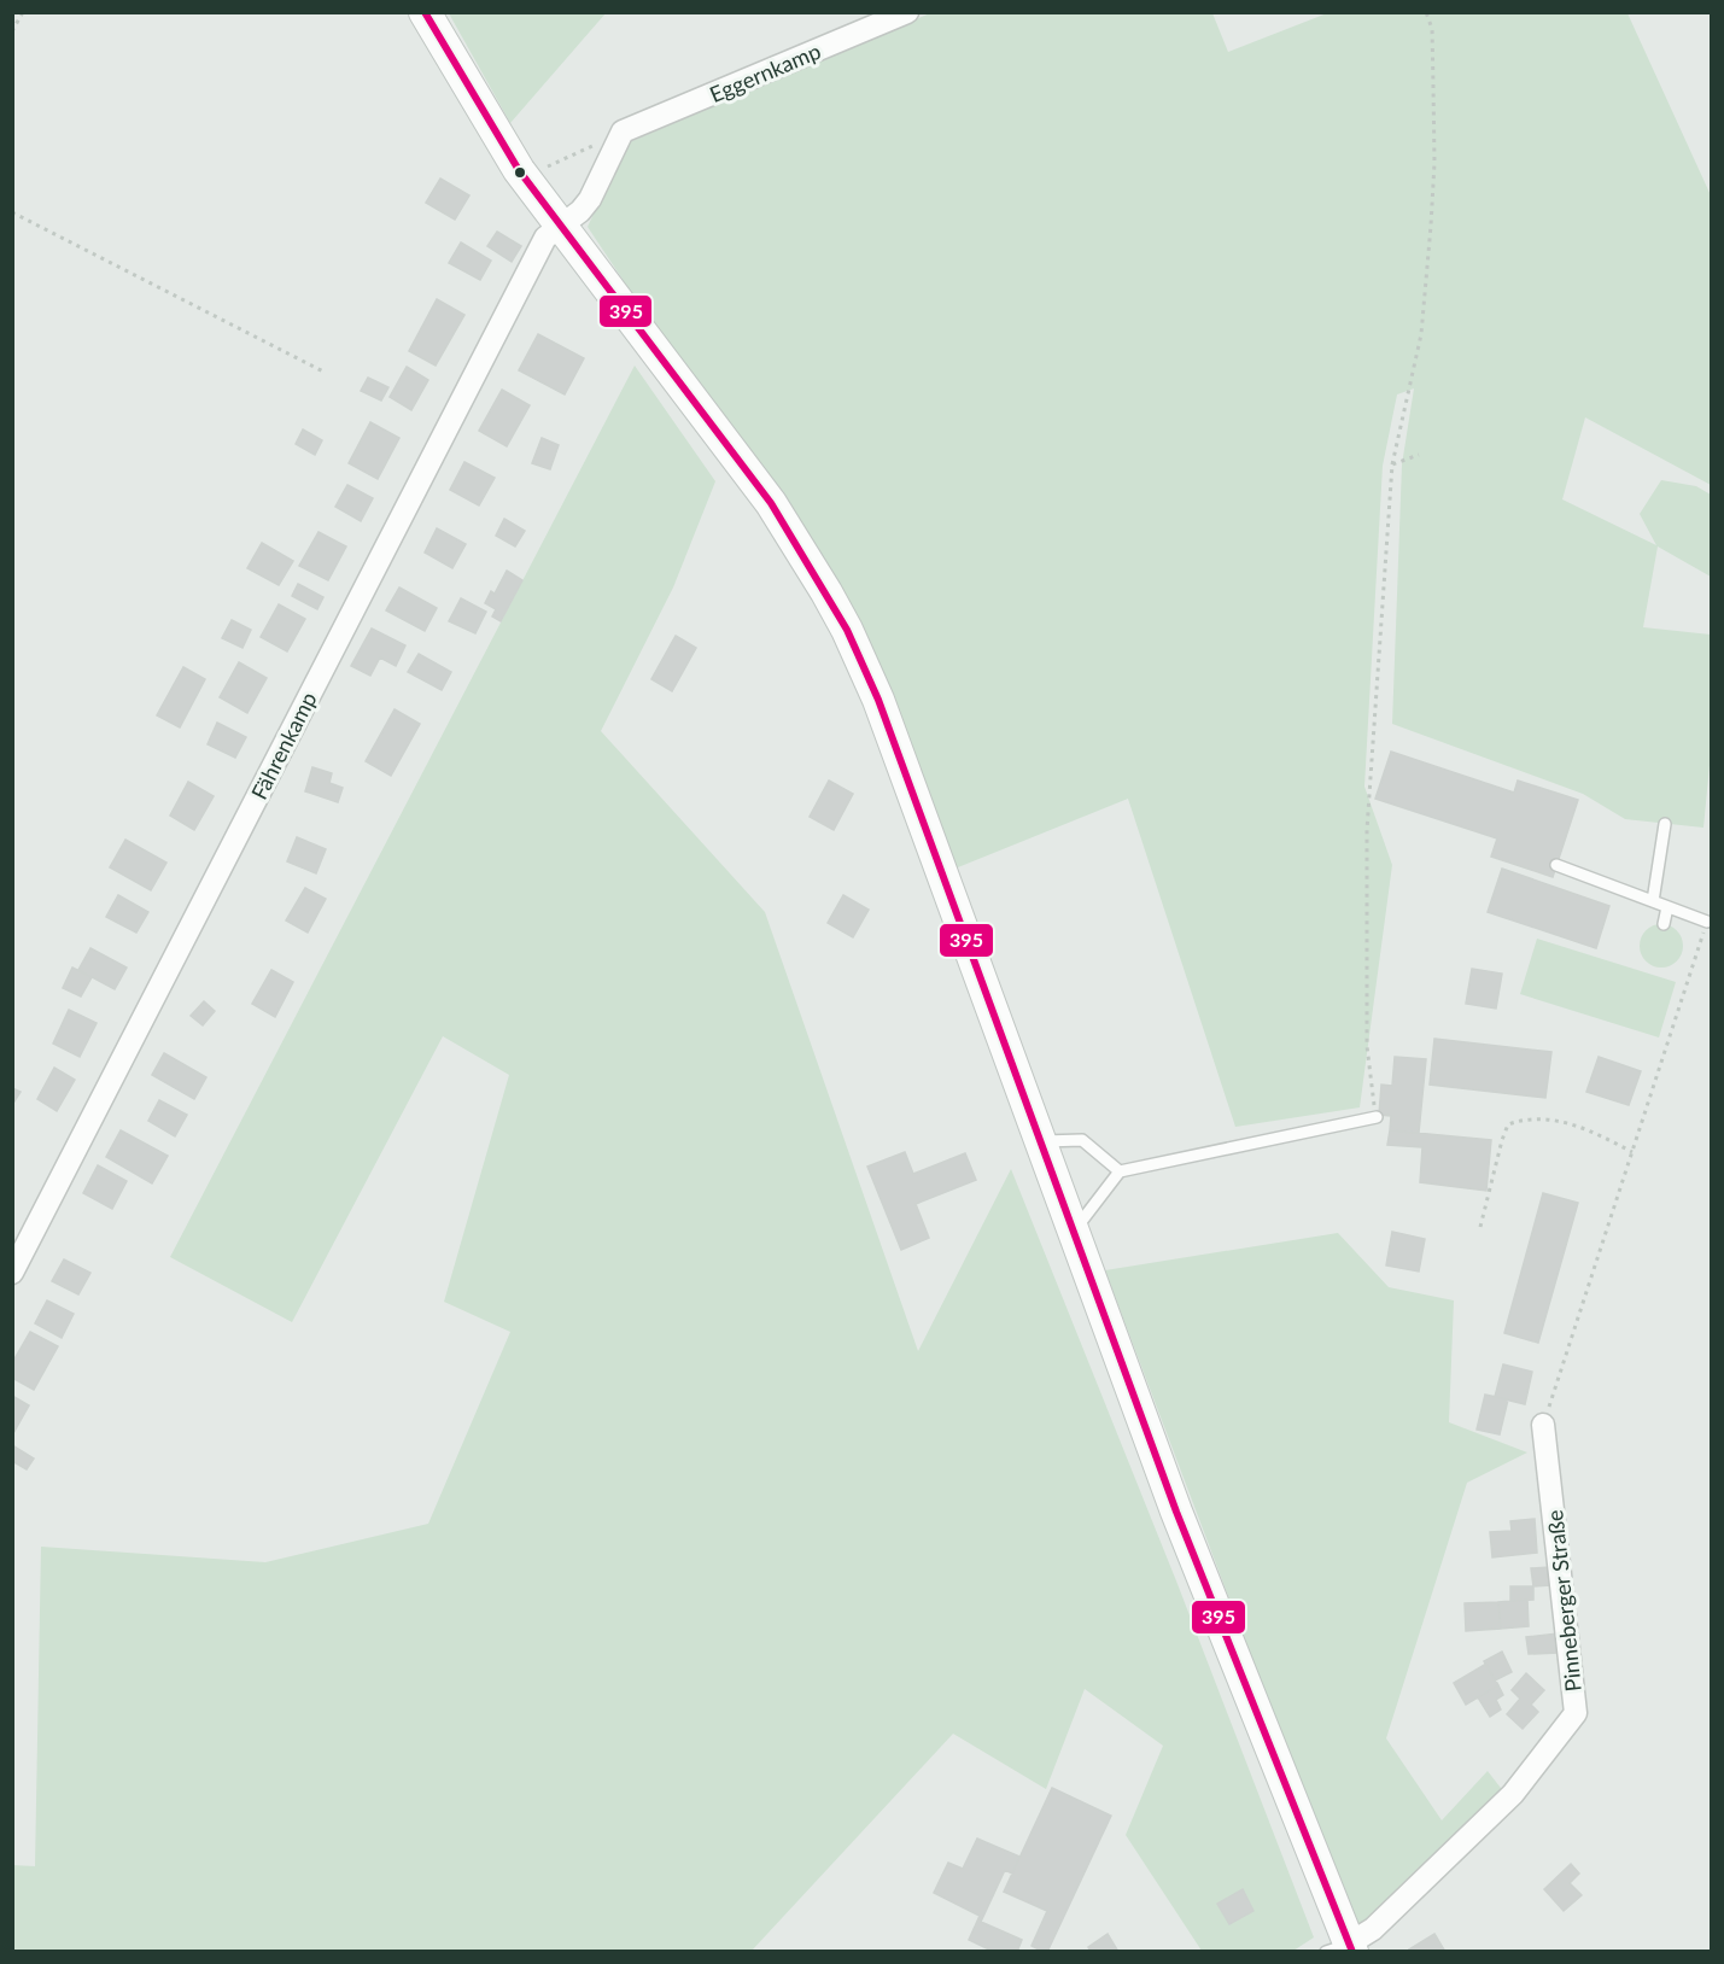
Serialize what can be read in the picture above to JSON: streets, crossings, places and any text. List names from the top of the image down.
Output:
{
  "streets": {
    "main road": ["Pinneberger Straße"],
    "street": ["Eggernkamp", "Fährenkamp"]
  },
  "crossings": [
    ["Fährenkamp", "Pinneberger Straße"]
  ],
  "lines": ["transit line 395"]
}
